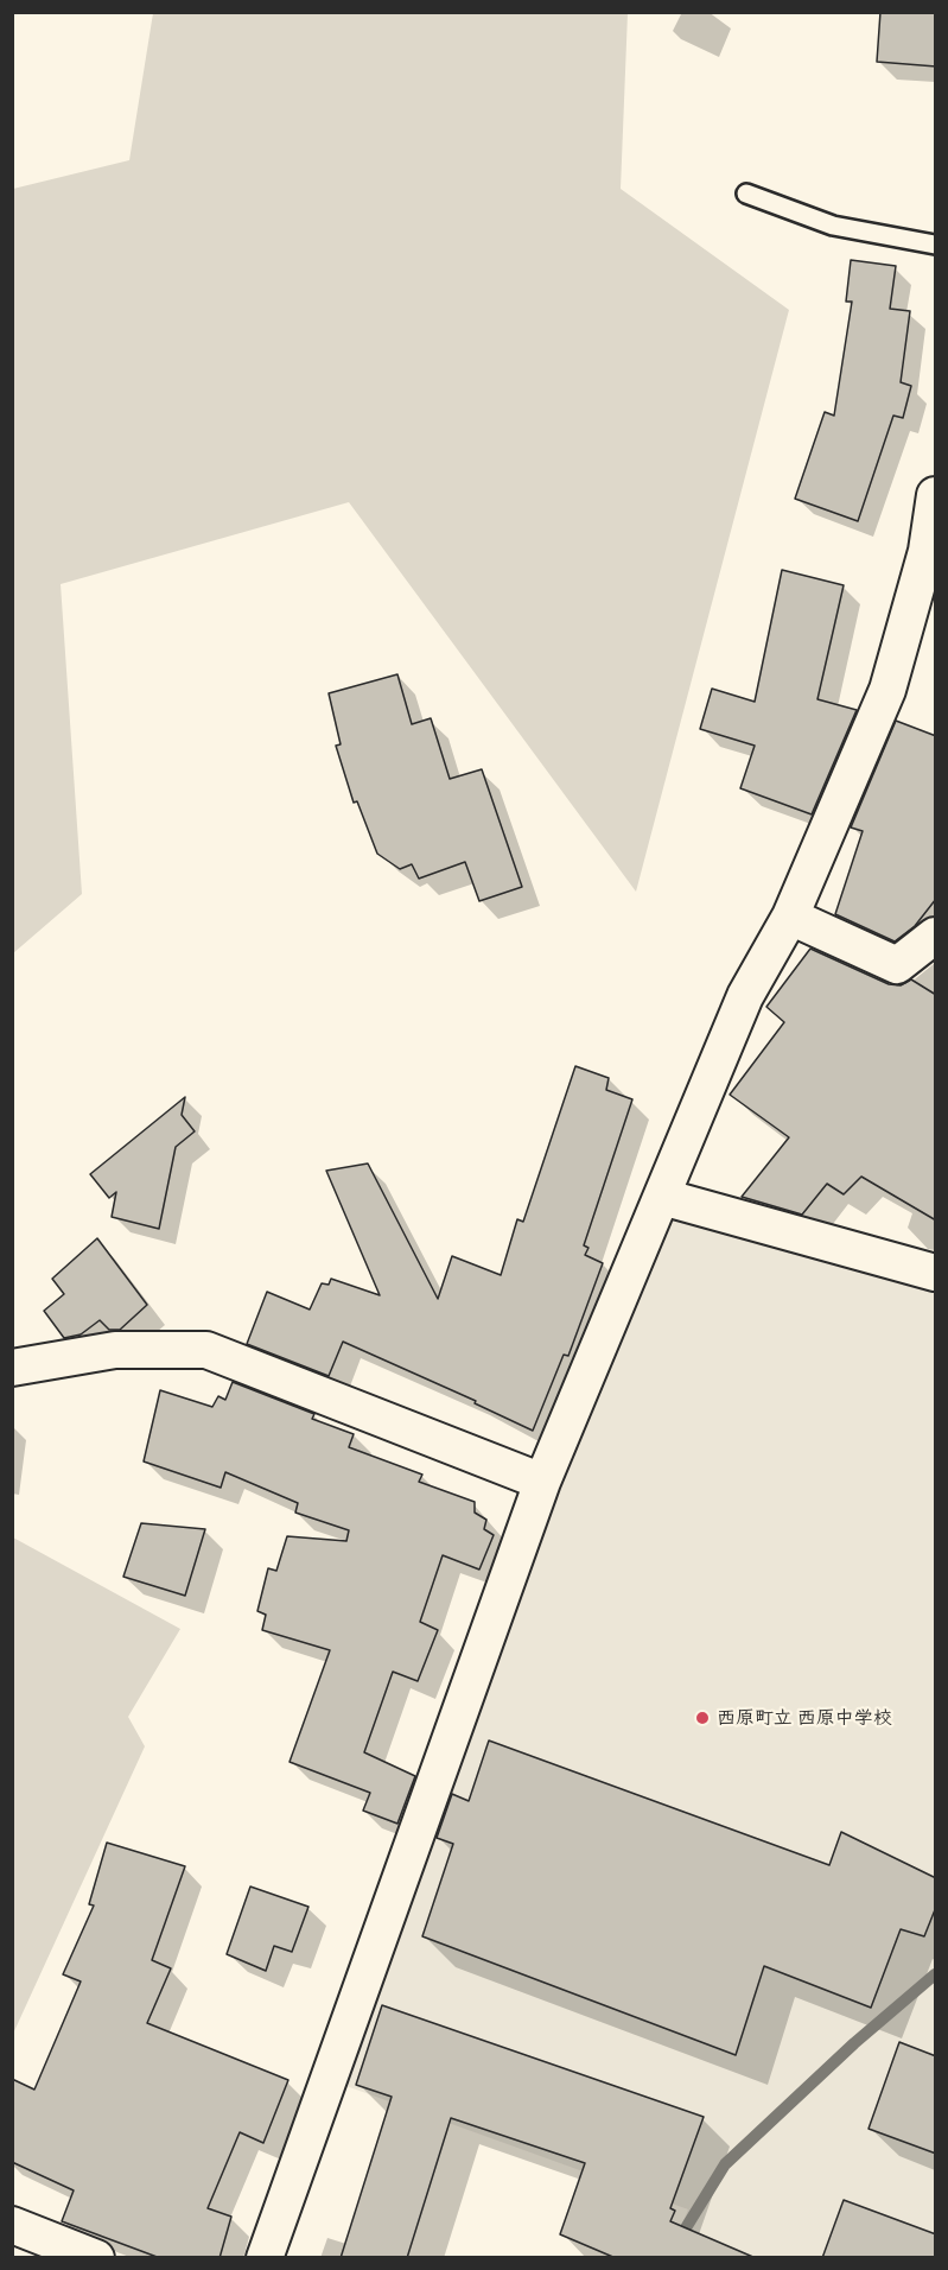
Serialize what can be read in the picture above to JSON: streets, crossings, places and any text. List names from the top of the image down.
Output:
{
  "places": ["西原町立 西原中学校"]
}
